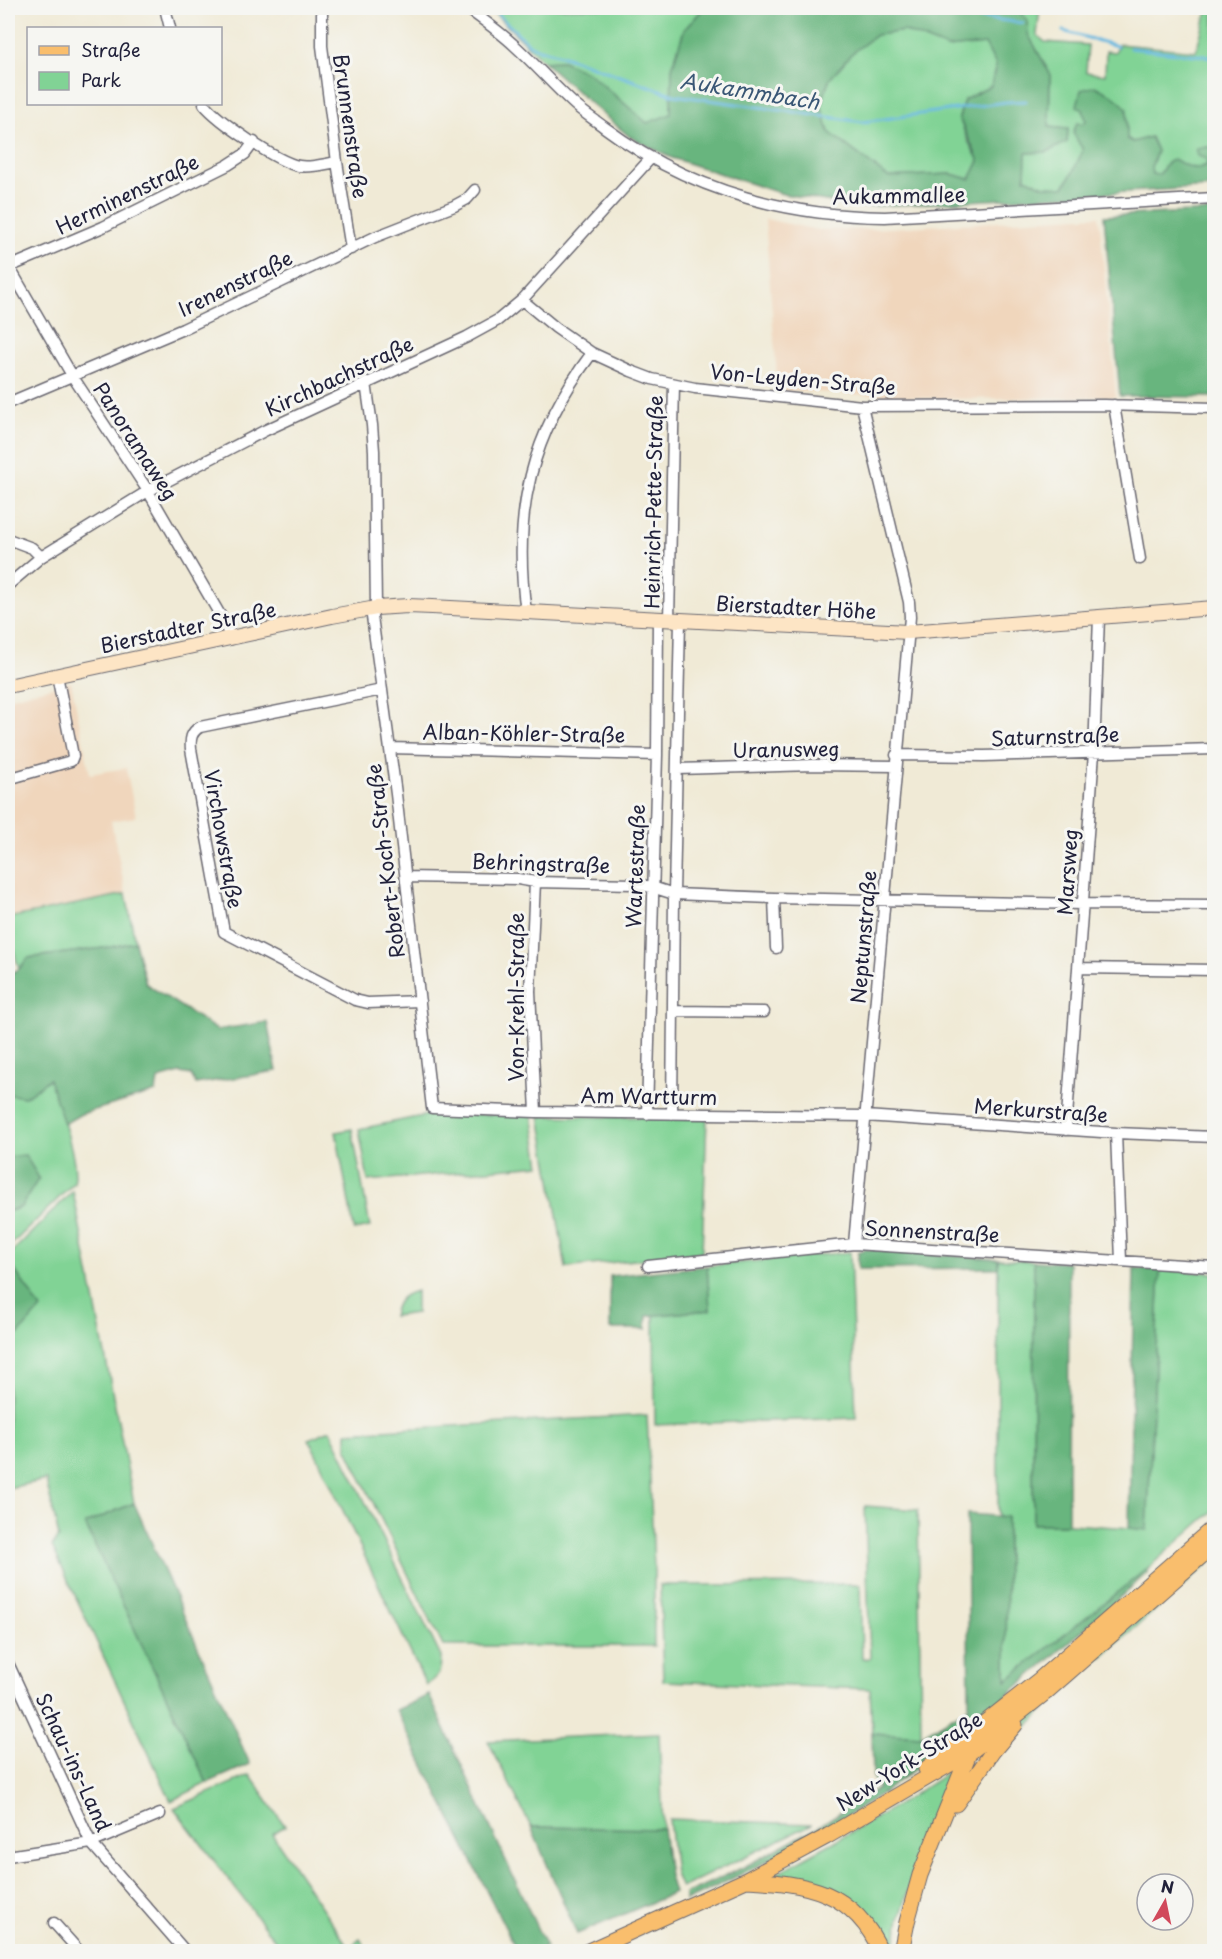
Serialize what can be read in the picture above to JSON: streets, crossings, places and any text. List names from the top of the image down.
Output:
{
  "streets": {
    "main road": ["Bierstadter Höhe", "Bierstadter Straße", "New-York-Straße"],
    "street": [
      "Brunnenstraße",
      "Herminenstraße",
      "Aukammallee",
      "Irenenstraße",
      "Kirchbachstraße",
      "Von-Leyden-Straße",
      "Panoramaweg",
      "Heinrich-Pette-Straße",
      "Alban-Köhler-Straße",
      "Saturnstraße",
      "Uranusweg",
      "Virchowstraße",
      "Robert-Koch-Straße",
      "Behringstraße",
      "Wartestraße",
      "Marsweg",
      "Neptunstraße",
      "Von-Krehl-Straße",
      "Am Wartturm",
      "Merkurstraße",
      "Sonnenstraße",
      "Schau-ins-Land"
    ]
  },
  "crossings": [
    ["Brunnenstraße", "Irenenstraße"],
    ["Herminenstraße", "Panoramaweg"],
    ["Aukammallee", "Kirchbachstraße"],
    ["Irenenstraße", "Panoramaweg"],
    ["Kirchbachstraße", "Von-Leyden-Straße"],
    ["Kirchbachstraße", "Panoramaweg"],
    ["Von-Leyden-Straße", "Heinrich-Pette-Straße"],
    ["Von-Leyden-Straße", "Neptunstraße"],
    ["Panoramaweg", "Bierstadter Straße"],
    ["Heinrich-Pette-Straße", "Bierstadter Höhe"],
    ["Heinrich-Pette-Straße", "Wartestraße"],
    ["Bierstadter Höhe", "Bierstadter Straße"],
    ["Bierstadter Höhe", "Robert-Koch-Straße"],
    ["Bierstadter Höhe", "Wartestraße"],
    ["Bierstadter Höhe", "Marsweg"],
    ["Bierstadter Höhe", "Neptunstraße"],
    ["Bierstadter Straße", "Robert-Koch-Straße"],
    ["Alban-Köhler-Straße", "Robert-Koch-Straße"],
    ["Alban-Köhler-Straße", "Wartestraße"],
    ["Saturnstraße", "Uranusweg"],
    ["Saturnstraße", "Marsweg"],
    ["Saturnstraße", "Neptunstraße"],
    ["Uranusweg", "Wartestraße"],
    ["Uranusweg", "Neptunstraße"],
    ["Virchowstraße", "Robert-Koch-Straße"],
    ["Robert-Koch-Straße", "Behringstraße"],
    ["Robert-Koch-Straße", "Am Wartturm"],
    ["Behringstraße", "Wartestraße"],
    ["Behringstraße", "Marsweg"],
    ["Behringstraße", "Neptunstraße"],
    ["Behringstraße", "Von-Krehl-Straße"],
    ["Wartestraße", "Am Wartturm"],
    ["Marsweg", "Merkurstraße"],
    ["Neptunstraße", "Am Wartturm"],
    ["Neptunstraße", "Merkurstraße"],
    ["Neptunstraße", "Sonnenstraße"],
    ["Von-Krehl-Straße", "Am Wartturm"],
    ["Am Wartturm", "Merkurstraße"]
  ],
  "water": ["Aukammbach"],
  "legend": ["Straße", "Park"],
  "north": "top"
}
